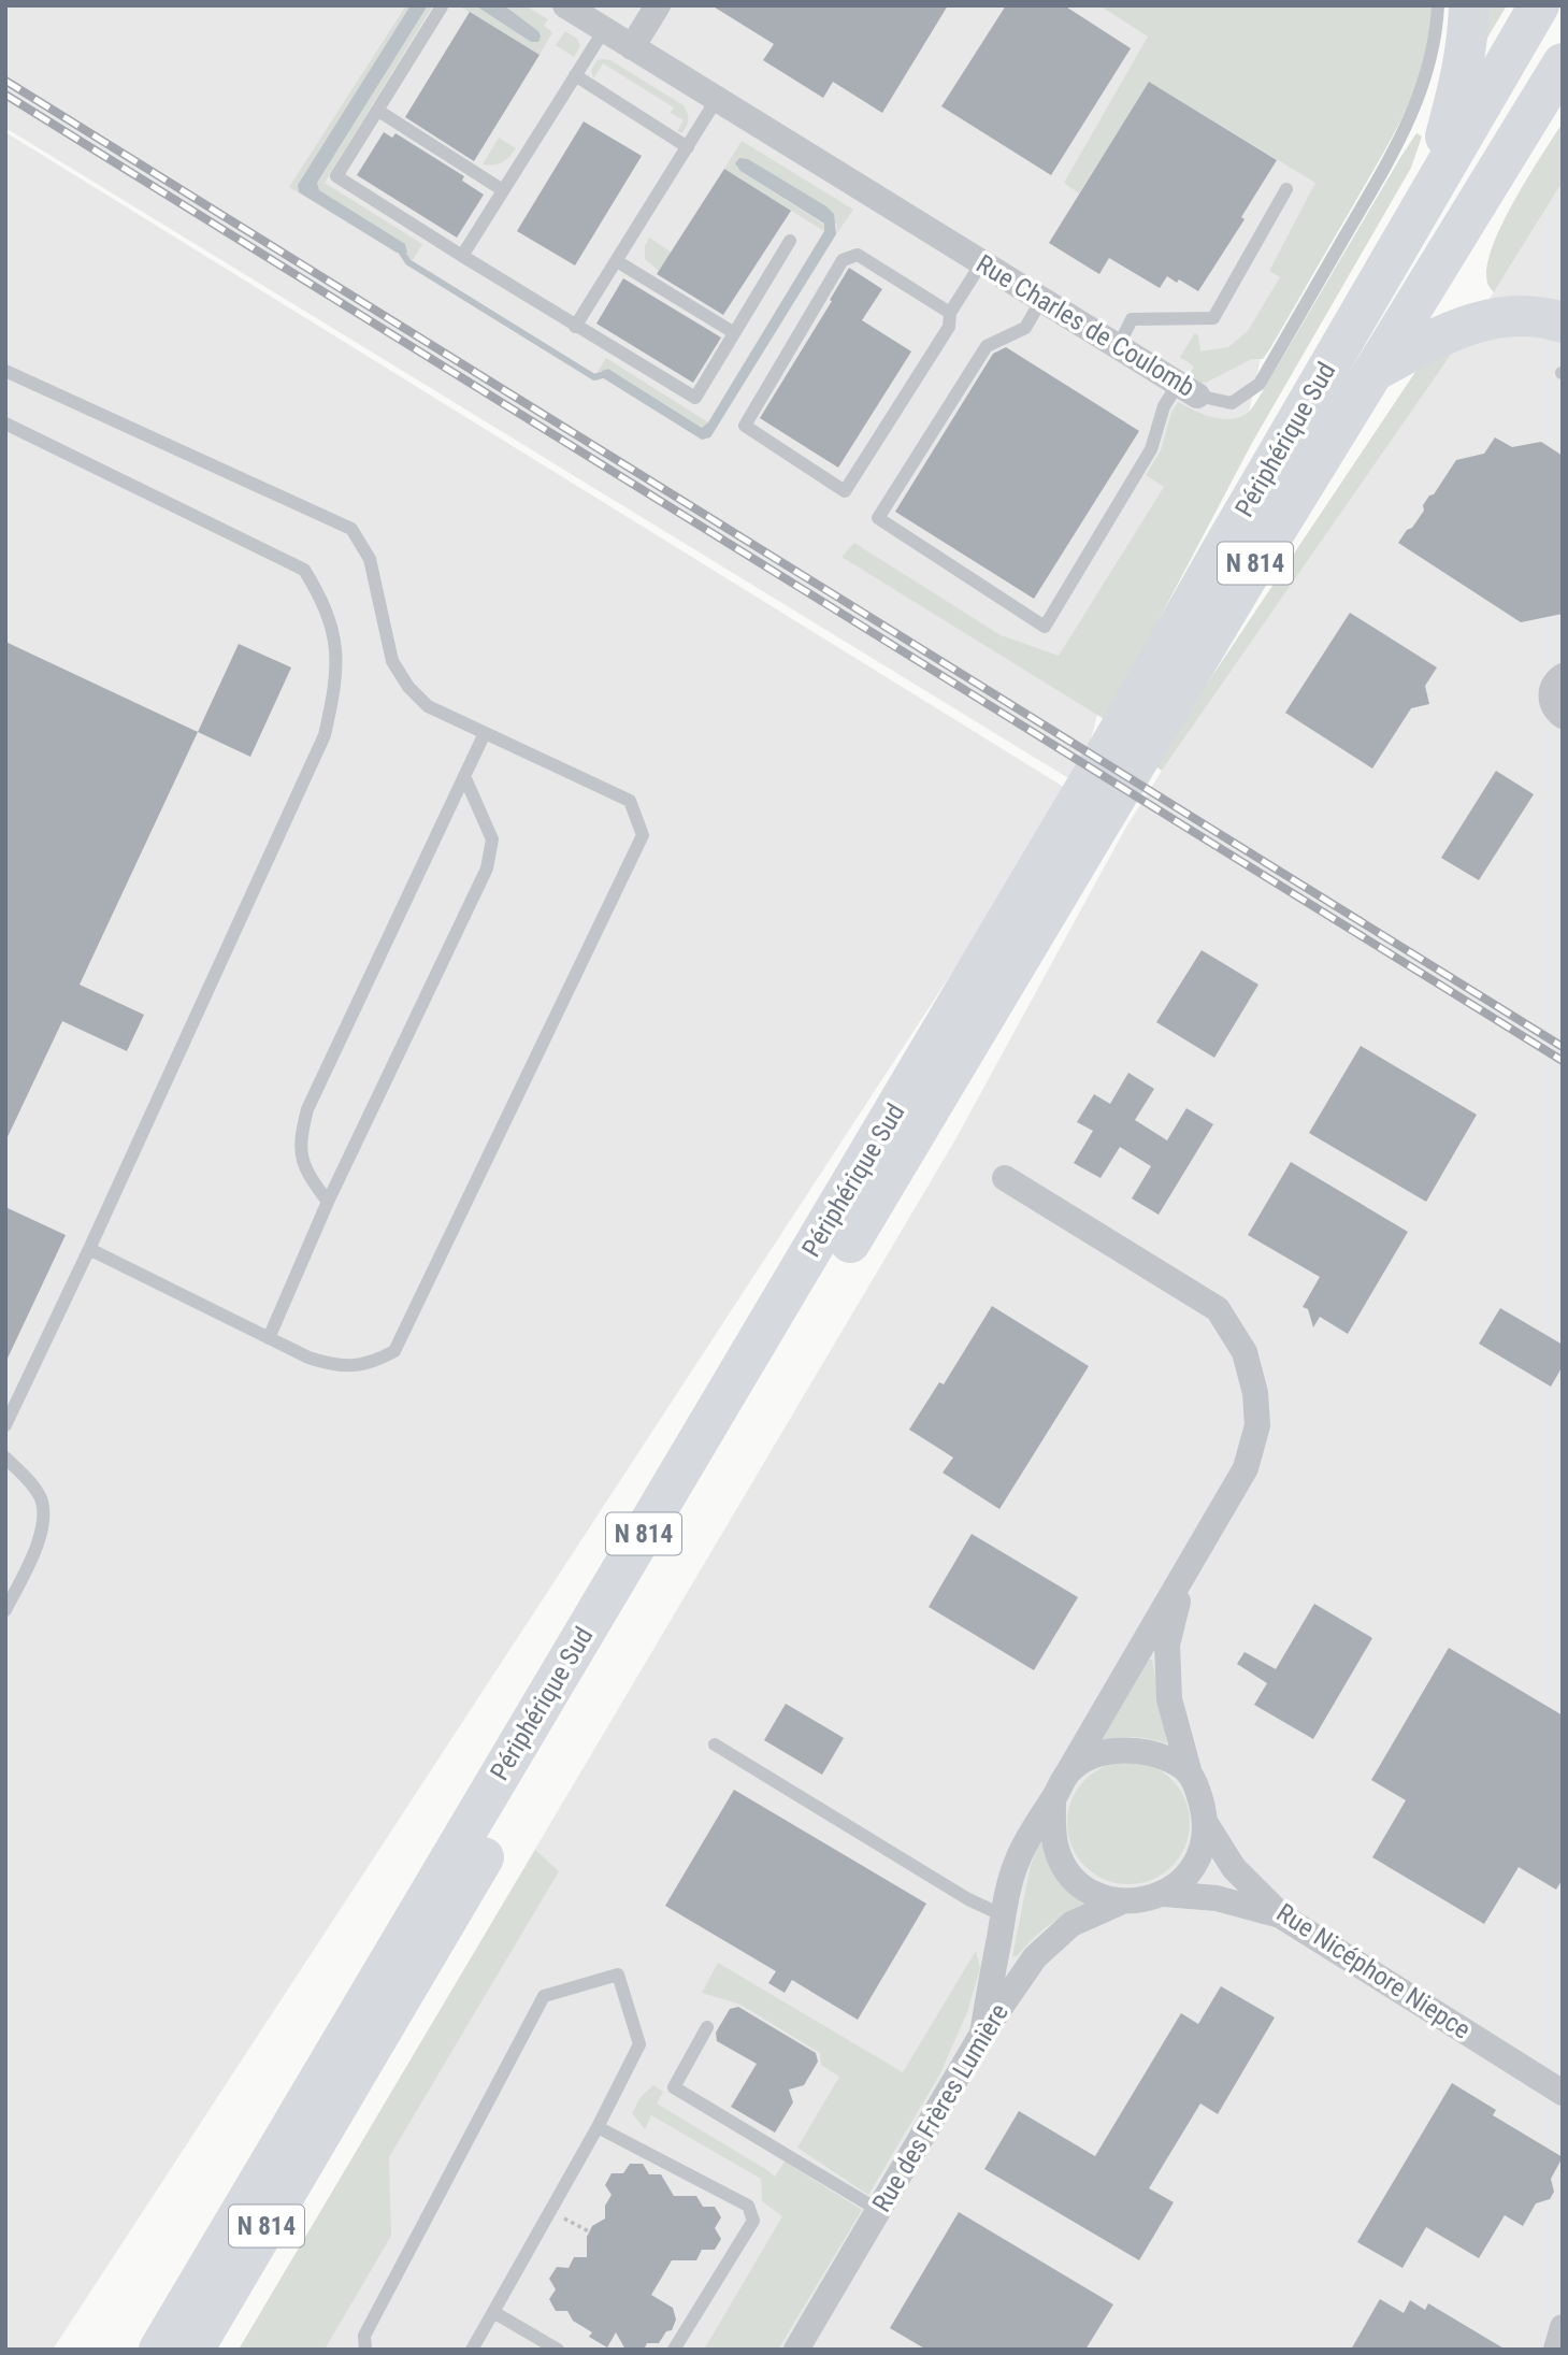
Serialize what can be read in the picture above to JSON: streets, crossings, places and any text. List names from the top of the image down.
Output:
{
  "streets": {
    "highway": ["Périphérique Sud", "N 814"],
    "street": ["Rue Charles de Coulomb", "Rue Nicéphore Niepce", "Rue des Frères Lumière"]
  },
  "crossings": [
    ["Périphérique Sud", "N 814"],
    ["Rue Nicéphore Niepce", "Rue des Frères Lumière"]
  ]
}
